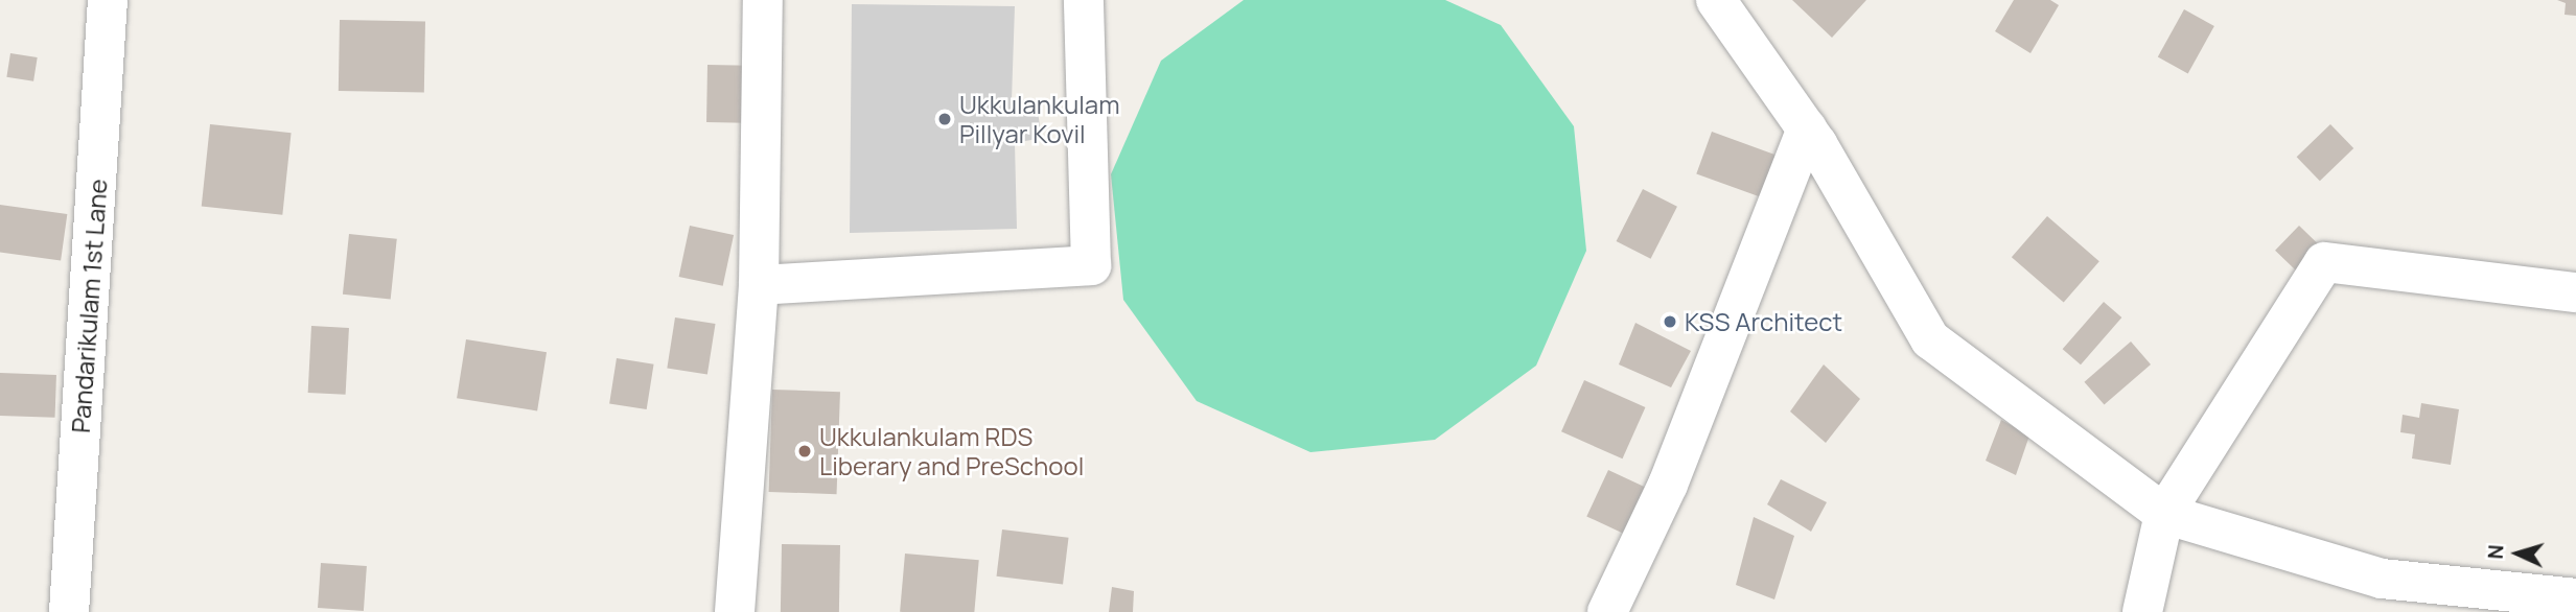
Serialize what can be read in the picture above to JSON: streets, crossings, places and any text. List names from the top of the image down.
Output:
{
  "streets": {
    "street": ["Pandarikulam 1st Lane"]
  },
  "places": ["Ukkulankulam Pillyar Kovil", "KSS Architect", "Ukkulankulam RDS Liberary and PreSchool"],
  "north": "left"
}
